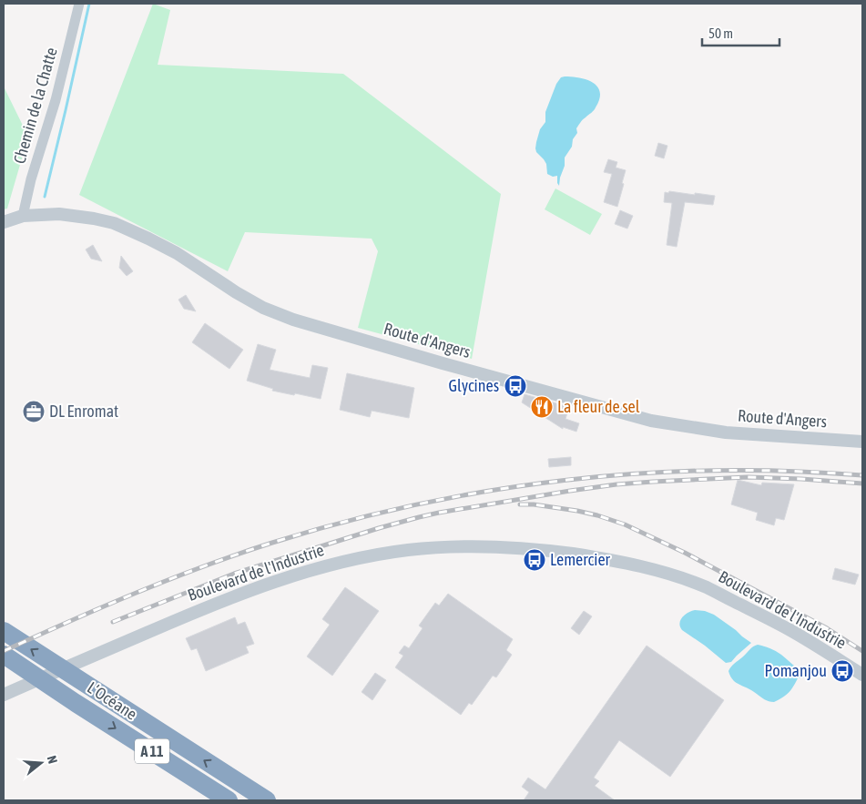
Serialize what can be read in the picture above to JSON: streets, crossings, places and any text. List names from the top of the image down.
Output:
{
  "streets": {
    "highway": ["L’Océane", "A 11"],
    "street": ["Chemin de la Chatte", "Route d'Angers", "Boulevard de l'Industrie"]
  },
  "crossings": [
    ["Chemin de la Chatte", "Route d'Angers"]
  ],
  "places": {
    "bus stop": ["Glycines", "Lemercier", "Pomanjou"],
    "restaurant": ["La fleur de sel"],
    "office": ["DL Enromat"]
  },
  "scale_bar": "50 m",
  "north": "right"
}
